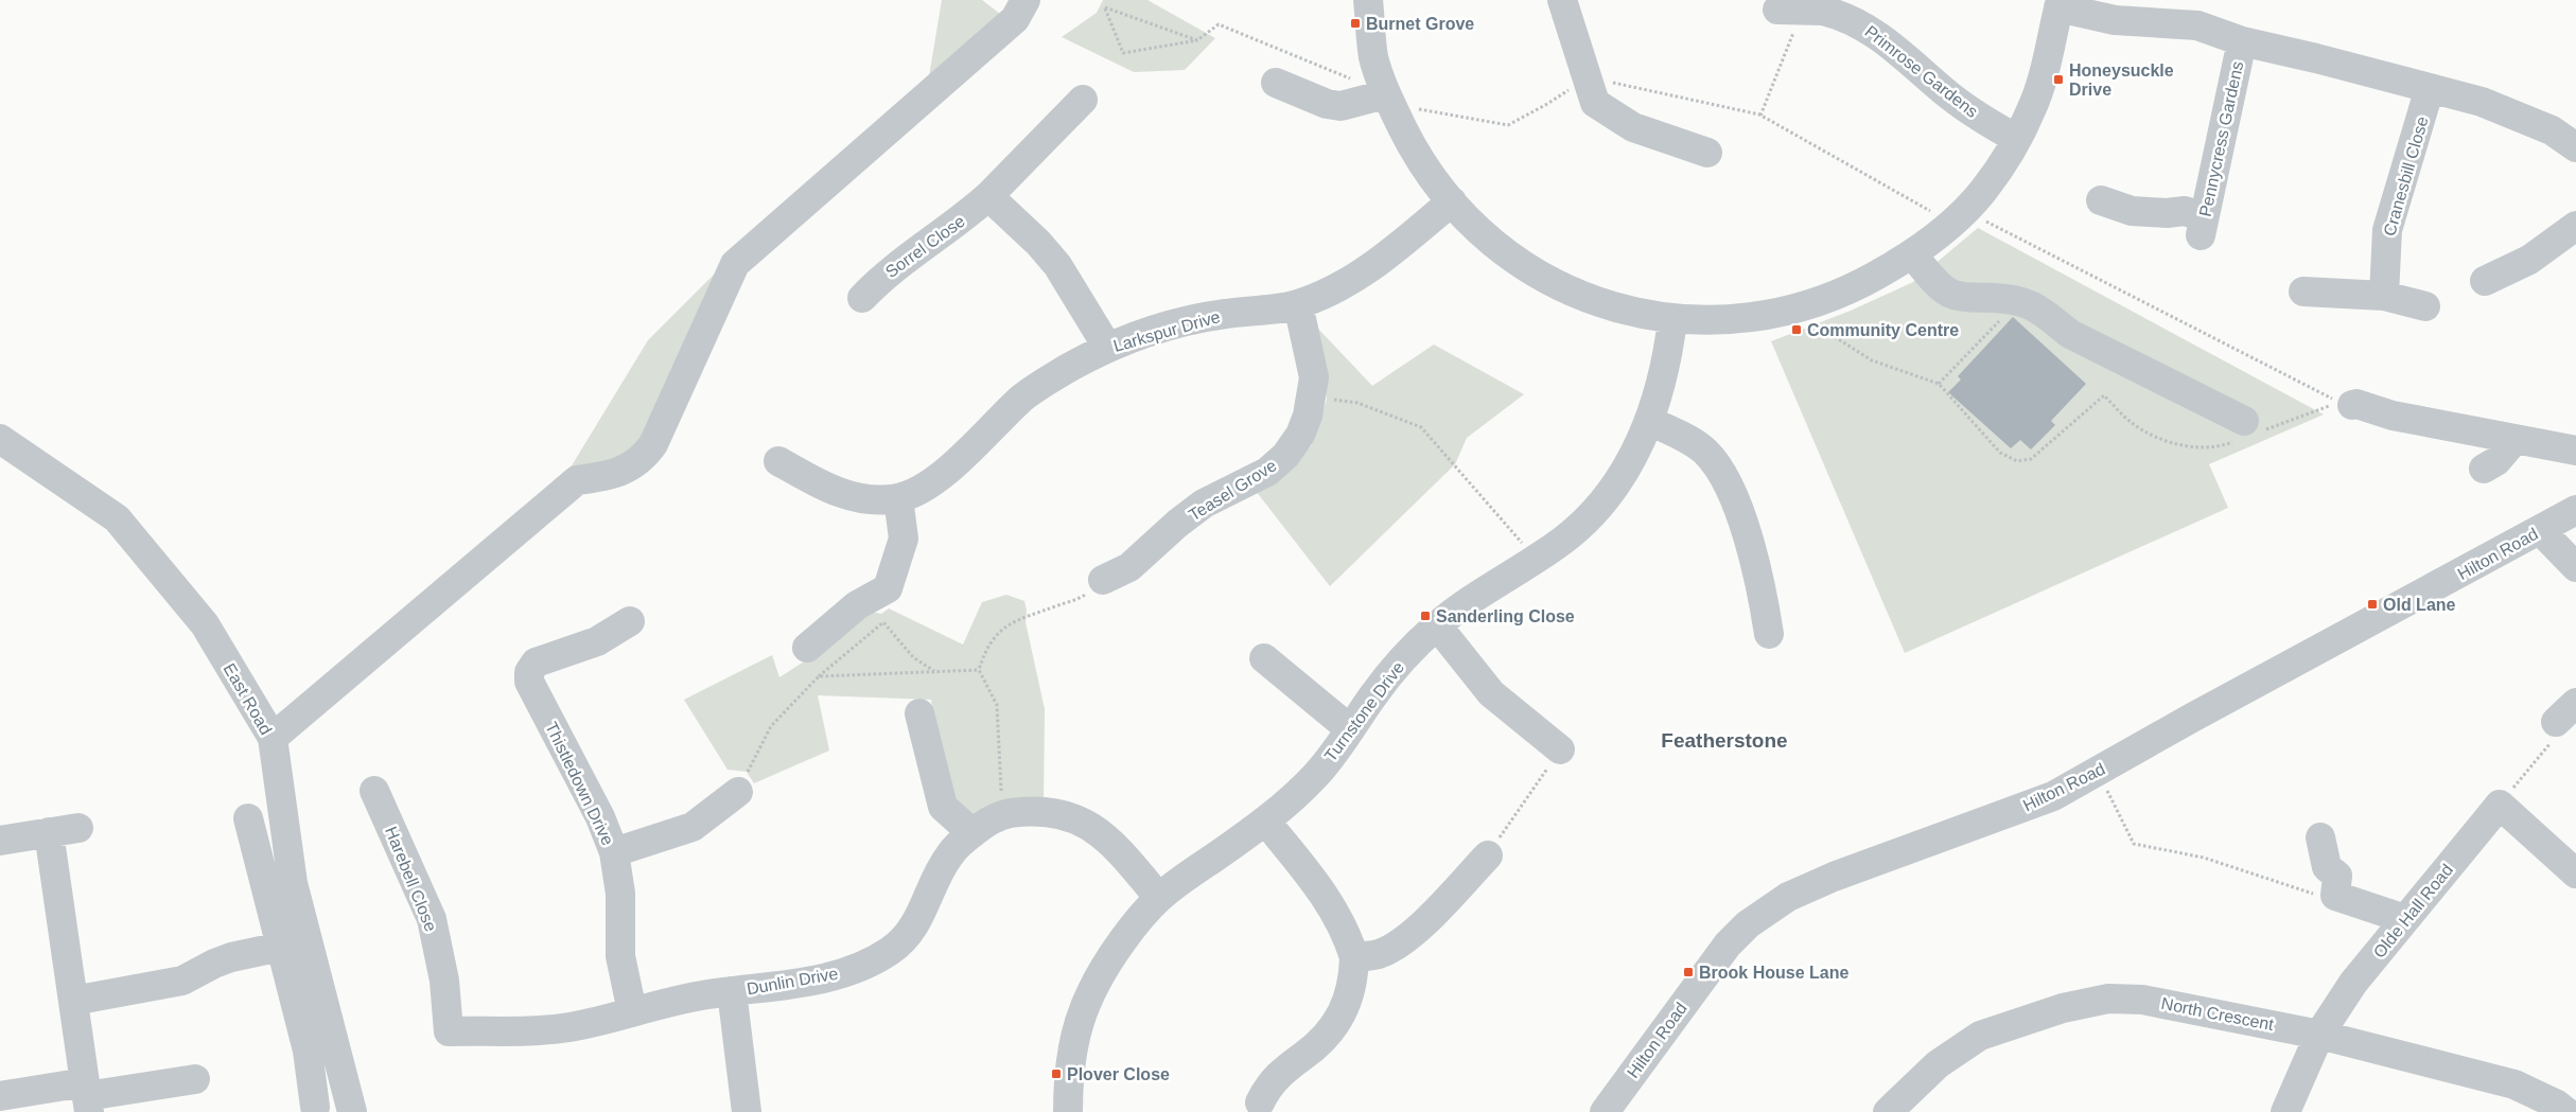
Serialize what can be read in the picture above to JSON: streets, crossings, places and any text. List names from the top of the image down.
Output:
{
  "streets": {
    "street": [
      "Primrose Gardens",
      "Pennycress Gardens",
      "Cranesbill Close",
      "Sorrel Close",
      "Larkspur Drive",
      "Teasel Grove",
      "Hilton Road",
      "East Road",
      "Turnstone Drive",
      "Thistledown Drive",
      "Harebell Close",
      "Olde Hall Road",
      "Dunlin Drive",
      "North Crescent"
    ]
  },
  "crossings": [
    ["Larkspur Drive", "Teasel Grove"],
    ["Turnstone Drive", "Dunlin Drive"],
    ["Thistledown Drive", "Dunlin Drive"],
    ["Harebell Close", "Dunlin Drive"],
    ["Olde Hall Road", "North Crescent"]
  ],
  "districts": ["Featherstone"],
  "places": {
    "transit": [
      "Burnet Grove",
      "Honeysuckle Drive",
      "Community Centre",
      "Old Lane",
      "Sanderling Close",
      "Brook House Lane",
      "Plover Close"
    ]
  }
}
